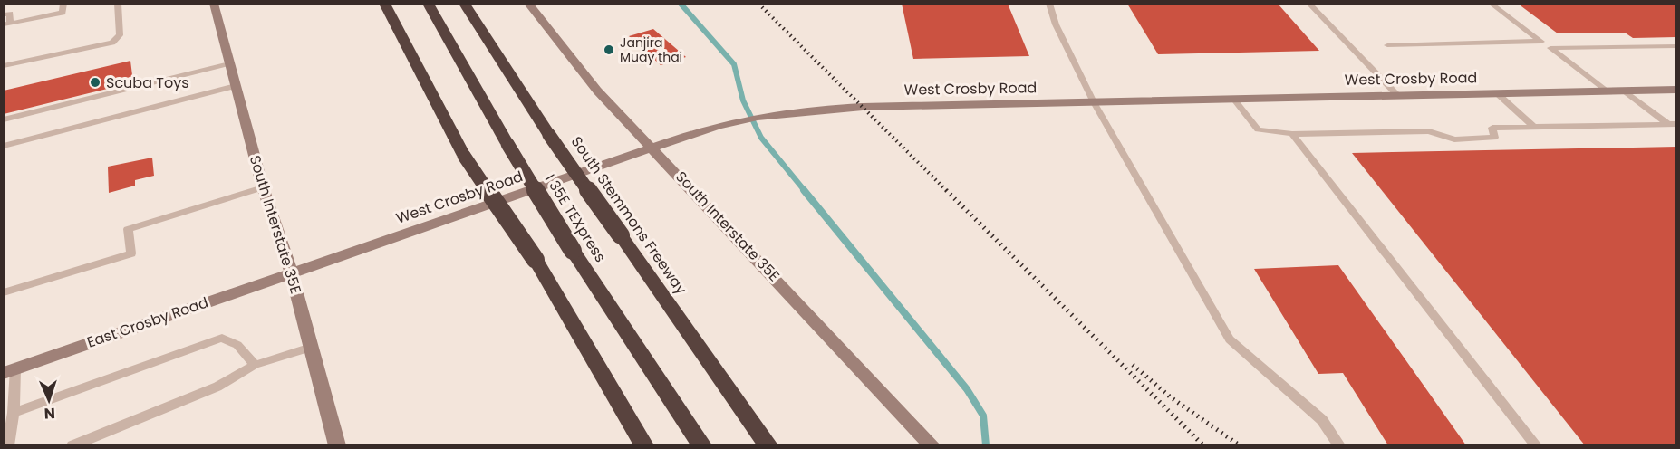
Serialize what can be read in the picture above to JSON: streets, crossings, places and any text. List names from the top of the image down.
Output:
{
  "streets": {
    "highway": ["South Stemmons Freeway", "I 35E TEXpress"],
    "street": ["West Crosby Road", "South Interstate 35E", "East Crosby Road"]
  },
  "crossings": [
    ["West Crosby Road", "South Interstate 35E"],
    ["West Crosby Road", "East Crosby Road"],
    ["South Interstate 35E", "East Crosby Road"]
  ],
  "places": ["Janjira Muay thai", "Scuba Toys"],
  "north": "bottom"
}
